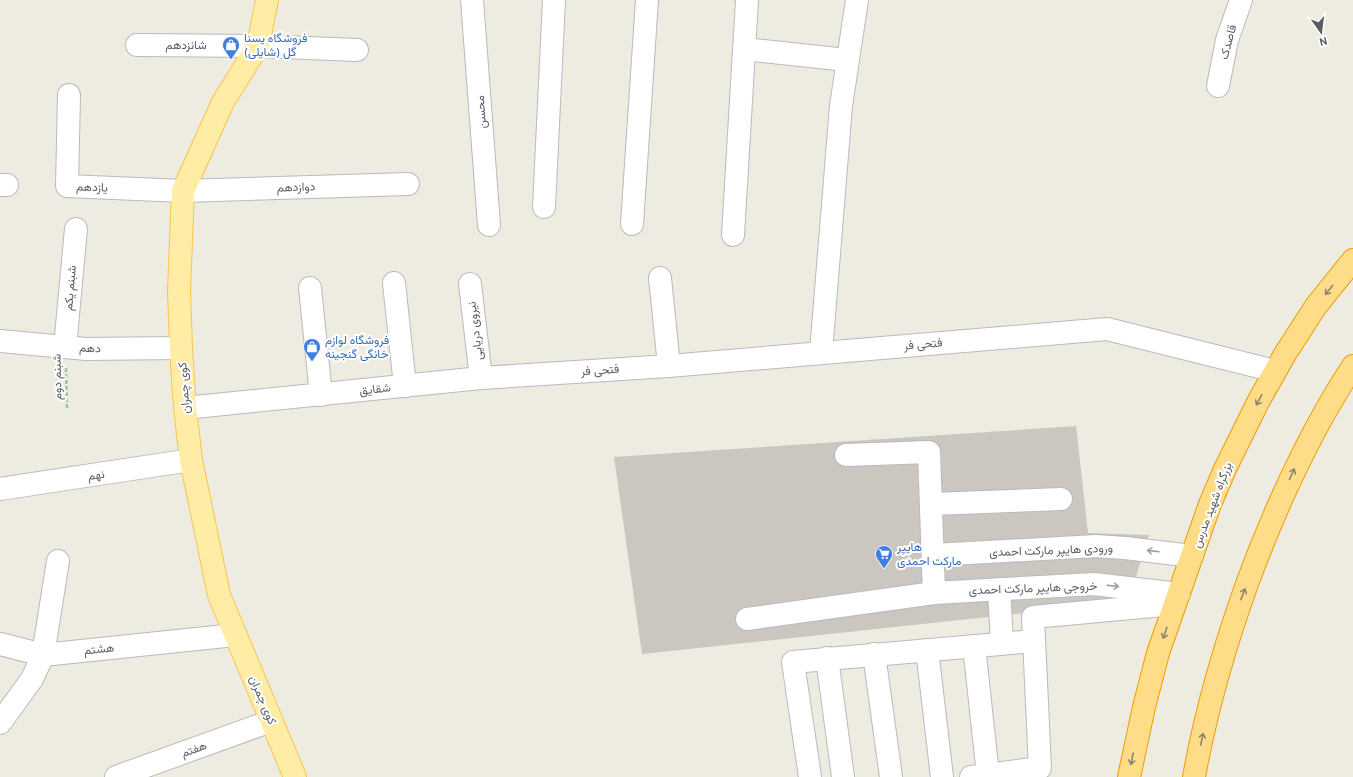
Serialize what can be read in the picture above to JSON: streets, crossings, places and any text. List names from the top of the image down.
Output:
{
  "streets": {
    "highway": ["بزرگراه شهید مدرس"],
    "main road": ["کوی چمران"],
    "street": [
      "قاصدک",
      "شانزدهم",
      "محسن",
      "یازدهم",
      "دوازدهم",
      "شبنم یکم",
      "نیروی دریایی",
      "فتحی فر",
      "دهم",
      "شقایق",
      "نهم",
      "ورودی هایپر مارکت احمدی",
      "خروجی هایپر مارکت احمدی",
      "هشتم",
      "هفتم"
    ],
    "path": ["شبنم دوم"]
  },
  "crossings": [
    ["شانزدهم", "کوی چمران"],
    ["یازدهم", "دوازدهم"],
    ["یازدهم", "کوی چمران"],
    ["دوازدهم", "کوی چمران"],
    ["شبنم یکم", "دهم"],
    ["شبنم یکم", "شبنم دوم"],
    ["نیروی دریایی", "شقایق"],
    ["فتحی فر", "شقایق"],
    ["فتحی فر", "بزرگراه شهید مدرس"],
    ["دهم", "شبنم دوم"],
    ["دهم", "کوی چمران"],
    ["کوی چمران", "شقایق"],
    ["کوی چمران", "نهم"],
    ["کوی چمران", "هشتم"],
    ["کوی چمران", "هفتم"],
    ["بزرگراه شهید مدرس", "ورودی هایپر مارکت احمدی"],
    ["بزرگراه شهید مدرس", "خروجی هایپر مارکت احمدی"]
  ],
  "places": {
    "shop": ["فروشگاه یسنا گل (شایلی)", "فروشگاه لوازم خانگی گنجینه"],
    "supermarket": ["هایپر مارکت احمدی"]
  },
  "north": "bottom"
}
